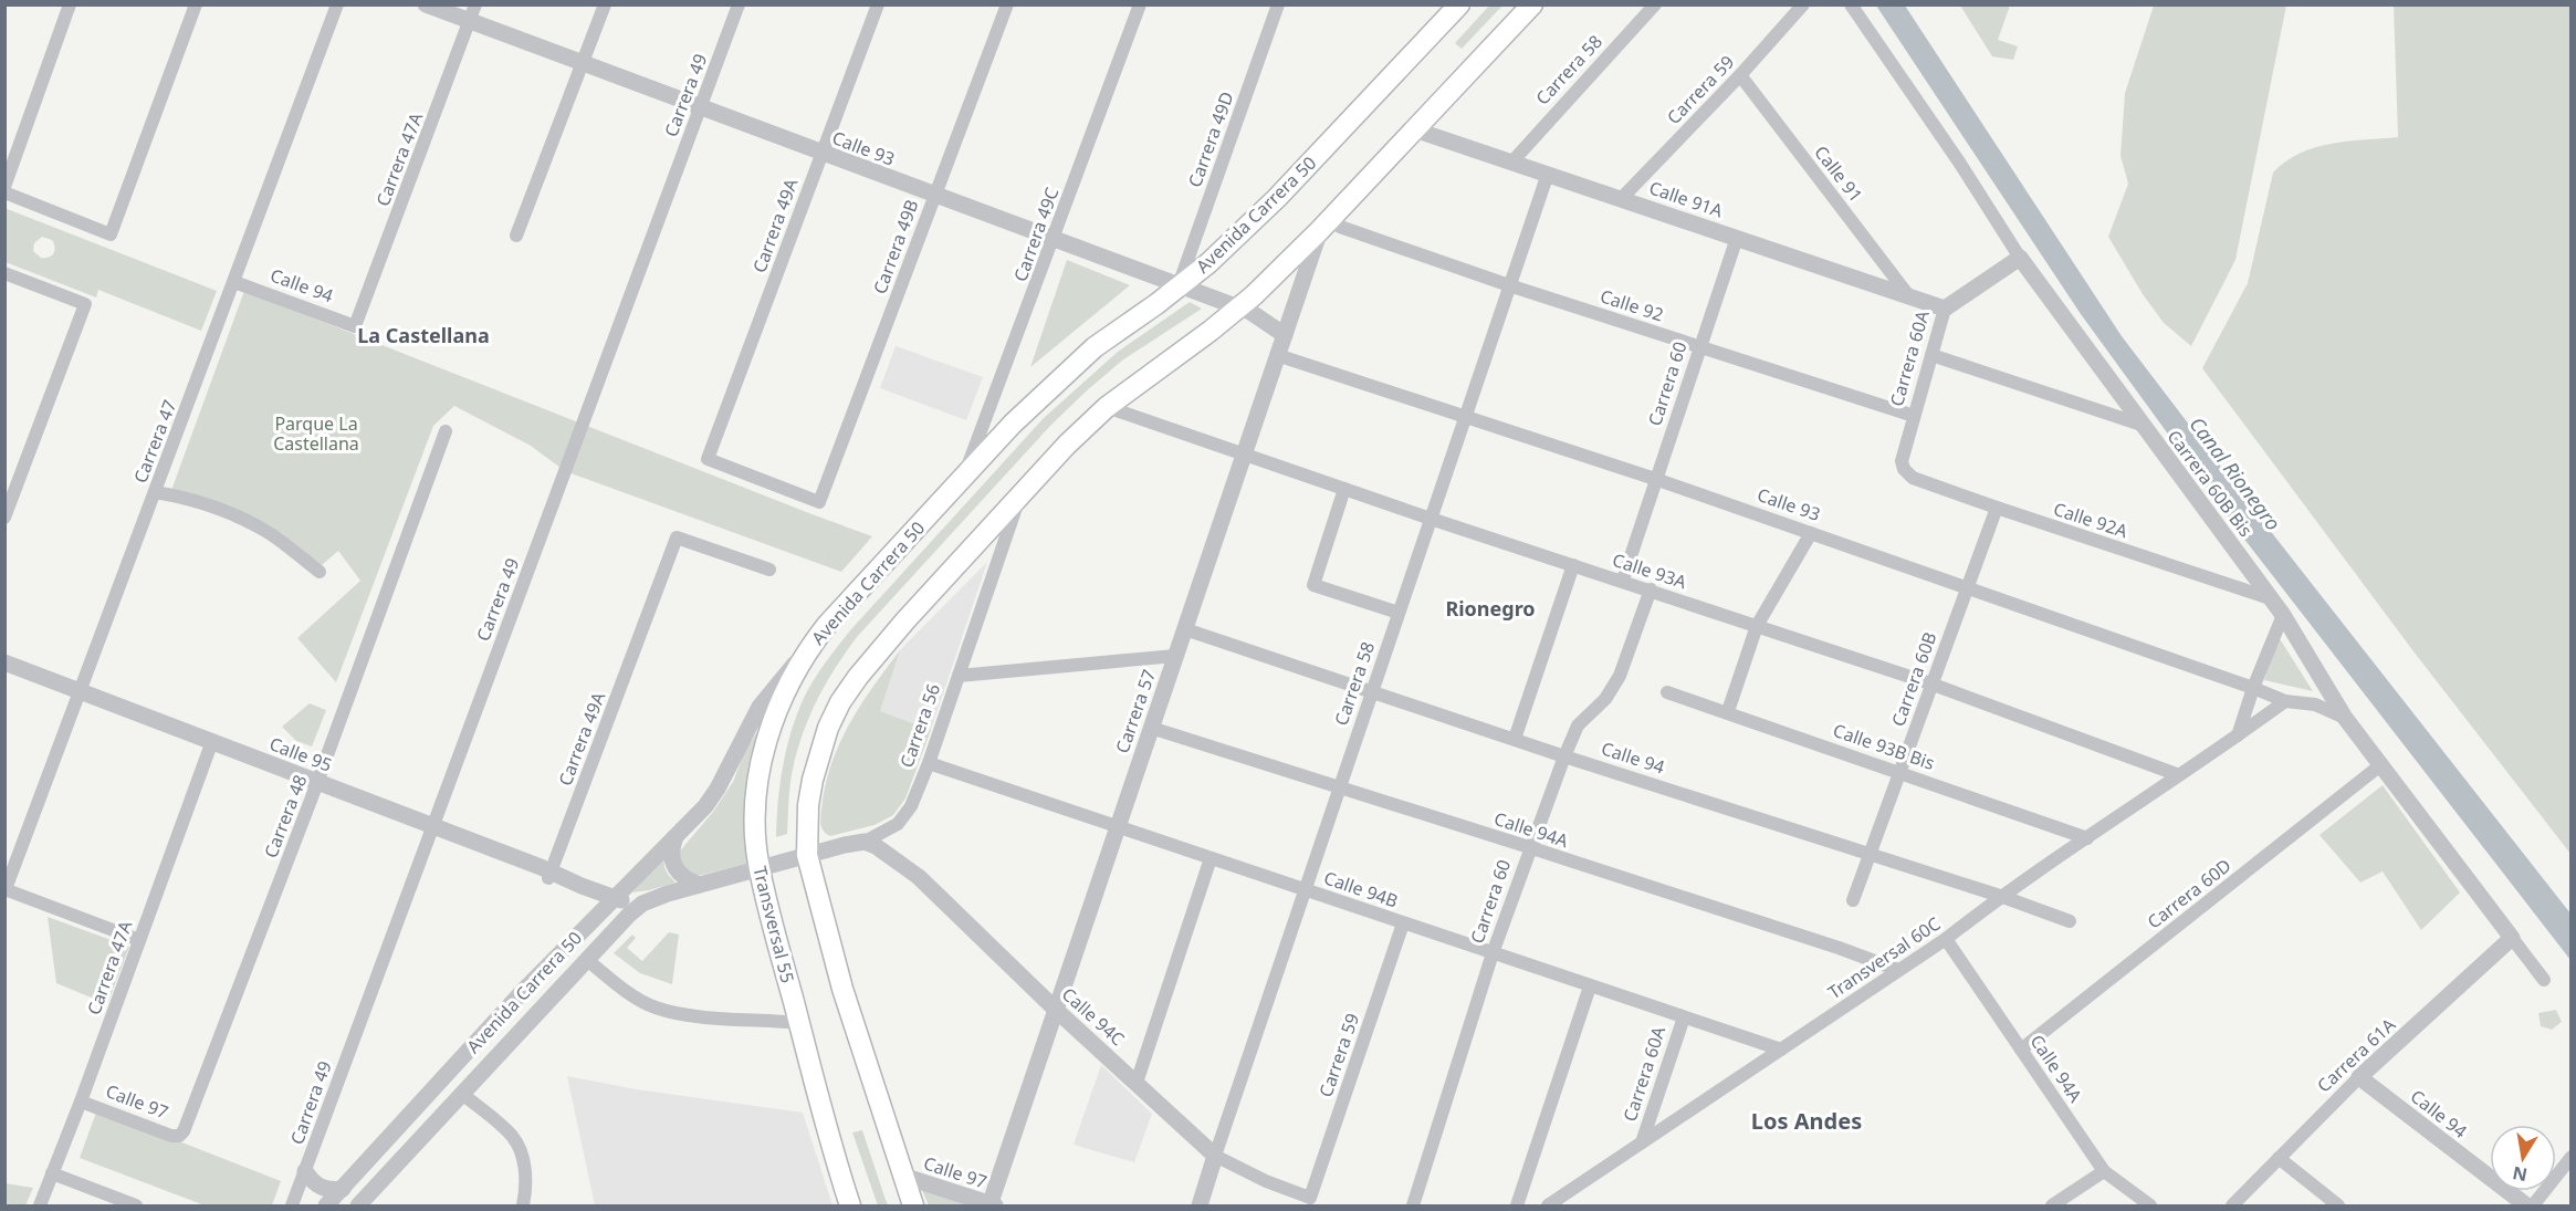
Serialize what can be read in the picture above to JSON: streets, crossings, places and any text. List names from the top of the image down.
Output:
{
  "streets": {
    "main road": ["Avenida Carrera 50", "Transversal 55"],
    "street": [
      "Carrera 58",
      "Carrera 59",
      "Carrera 49",
      "Carrera 49D",
      "Calle 93",
      "Carrera 47A",
      "Calle 91",
      "Calle 91A",
      "Carrera 49A",
      "Carrera 49C",
      "Carrera 49B",
      "Calle 94",
      "Calle 92",
      "Carrera 60A",
      "Carrera 60",
      "Carrera 47",
      "Carrera 60B Bis",
      "Calle 92A",
      "Calle 93A",
      "Carrera 60B",
      "Carrera 57",
      "Carrera 56",
      "Calle 93B Bis",
      "Calle 95",
      "Carrera 48",
      "Calle 94A",
      "Calle 94B",
      "Carrera 60D",
      "Transversal 60C",
      "Calle 94C",
      "Carrera 61A",
      "Calle 97"
    ]
  },
  "crossings": [
    ["Carrera 58", "Calle 93"],
    ["Carrera 58", "Calle 91A"],
    ["Carrera 58", "Calle 94"],
    ["Carrera 58", "Calle 92"],
    ["Carrera 58", "Calle 93A"],
    ["Carrera 58", "Calle 94A"],
    ["Carrera 58", "Calle 94B"],
    ["Carrera 58", "Calle 94C"],
    ["Carrera 59", "Calle 91"],
    ["Carrera 59", "Calle 91A"],
    ["Carrera 59", "Calle 94B"],
    ["Carrera 59", "Calle 94C"],
    ["Carrera 49", "Calle 93"],
    ["Carrera 49", "Calle 95"],
    ["Carrera 49D", "Calle 93"],
    ["Carrera 49D", "Avenida Carrera 50"],
    ["Calle 93", "Carrera 47A"],
    ["Calle 93", "Avenida Carrera 50"],
    ["Calle 93", "Carrera 49A"],
    ["Calle 93", "Carrera 49C"],
    ["Calle 93", "Carrera 49B"],
    ["Calle 93", "Carrera 60"],
    ["Calle 93", "Carrera 60B"],
    ["Calle 93", "Carrera 57"],
    ["Calle 93", "Transversal 60C"],
    ["Carrera 47A", "Calle 94"],
    ["Carrera 47A", "Calle 95"],
    ["Carrera 47A", "Calle 97"],
    ["Calle 91", "Calle 91A"],
    ["Calle 91A", "Carrera 60A"],
    ["Calle 91A", "Carrera 60"],
    ["Avenida Carrera 50", "Carrera 49C"],
    ["Avenida Carrera 50", "Carrera 56"],
    ["Avenida Carrera 50", "Calle 95"],
    ["Avenida Carrera 50", "Transversal 55"],
    ["Carrera 49A", "Carrera 49B"],
    ["Carrera 49A", "Calle 95"],
    ["Calle 94", "Carrera 60"],
    ["Calle 94", "Carrera 47"],
    ["Calle 94", "Carrera 60B"],
    ["Calle 94", "Carrera 57"],
    ["Calle 94", "Transversal 60C"],
    ["Calle 94", "Carrera 61A"],
    ["Calle 92", "Carrera 60A"],
    ["Calle 92", "Carrera 60"],
    ["Calle 92", "Carrera 57"],
    ["Carrera 60A", "Carrera 60B Bis"],
    ["Carrera 60A", "Calle 92A"],
    ["Carrera 60A", "Calle 94B"],
    ["Carrera 60A", "Transversal 60C"],
    ["Carrera 60", "Calle 93A"],
    ["Carrera 60", "Calle 94A"],
    ["Carrera 60", "Calle 94B"],
    ["Carrera 47", "Calle 95"],
    ["Carrera 60B Bis", "Calle 92A"],
    ["Carrera 60B Bis", "Carrera 60D"],
    ["Carrera 60B Bis", "Carrera 61A"],
    ["Calle 92A", "Carrera 60B"],
    ["Calle 93A", "Carrera 60B"],
    ["Calle 93A", "Carrera 57"],
    ["Calle 93A", "Transversal 60C"],
    ["Carrera 60B", "Calle 93B Bis"],
    ["Carrera 57", "Calle 94A"],
    ["Carrera 57", "Calle 94B"],
    ["Carrera 57", "Calle 94C"],
    ["Carrera 57", "Calle 97"],
    ["Carrera 56", "Calle 94B"],
    ["Carrera 56", "Transversal 55"],
    ["Carrera 56", "Calle 94C"],
    ["Calle 93B Bis", "Transversal 60C"],
    ["Calle 95", "Carrera 48"],
    ["Carrera 48", "Calle 97"],
    ["Calle 94A", "Carrera 60D"],
    ["Calle 94A", "Transversal 60C"],
    ["Calle 94B", "Transversal 60C"]
  ],
  "districts": ["La Castellana", "Rionegro", "Los Andes"],
  "water": ["Canal Rionegro"],
  "parks": ["Parque La Castellana"],
  "north": "bottom"
}
